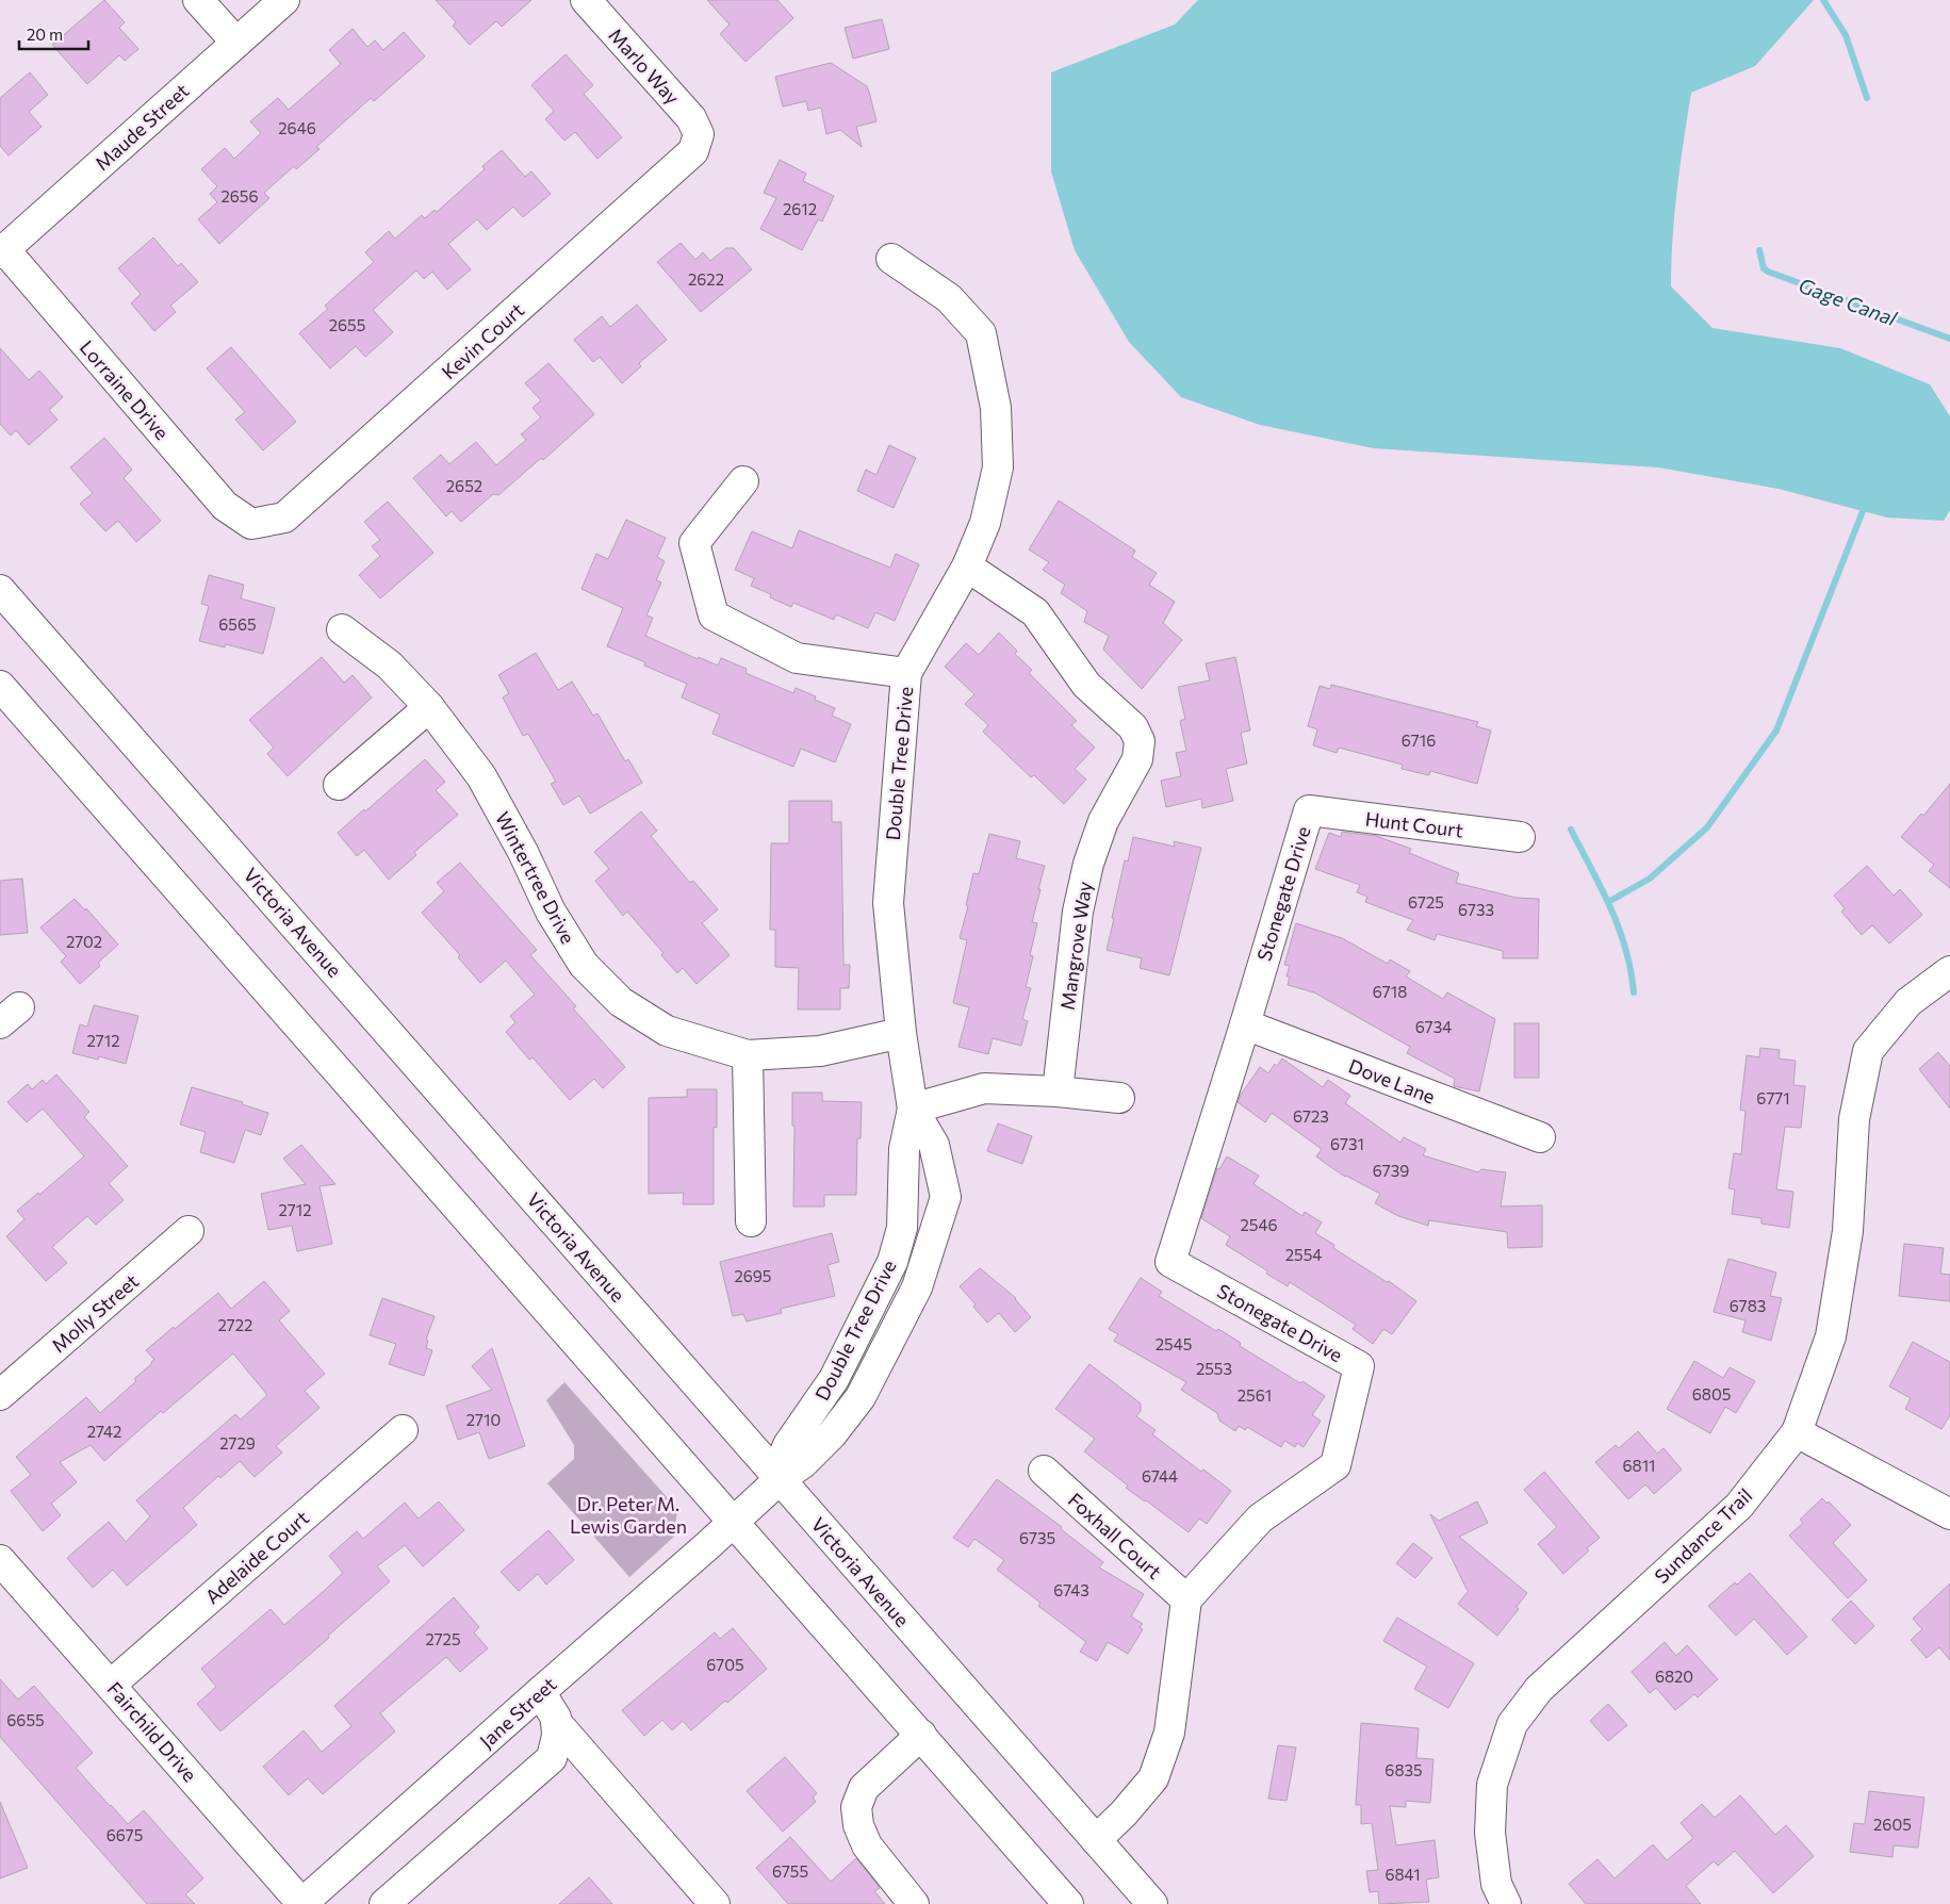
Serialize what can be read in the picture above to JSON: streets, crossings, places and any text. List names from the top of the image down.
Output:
{
  "streets": {
    "street": [
      "Marlo Way",
      "Maude Street",
      "Kevin Court",
      "Lorraine Drive",
      "Double Tree Drive",
      "Hunt Court",
      "Wintertree Drive",
      "Stonegate Drive",
      "Victoria Avenue",
      "Mangrove Way",
      "Dove Lane",
      "Molly Street",
      "Foxhall Court",
      "Sundance Trail",
      "Adelaide Court",
      "Jane Street",
      "Fairchild Drive"
    ]
  },
  "crossings": [
    ["Marlo Way", "Kevin Court"],
    ["Maude Street", "Lorraine Drive"],
    ["Kevin Court", "Lorraine Drive"],
    ["Double Tree Drive", "Wintertree Drive"],
    ["Double Tree Drive", "Victoria Avenue"],
    ["Double Tree Drive", "Mangrove Way"],
    ["Double Tree Drive", "Jane Street"],
    ["Hunt Court", "Stonegate Drive"],
    ["Stonegate Drive", "Dove Lane"],
    ["Stonegate Drive", "Foxhall Court"],
    ["Adelaide Court", "Fairchild Drive"],
    ["Jane Street", "Fairchild Drive"]
  ],
  "water": ["Gage Canal"],
  "parks": ["Dr. Peter M. Lewis Garden"],
  "house_numbers": [
    "2646",
    "2656",
    "2612",
    "2622",
    "2655",
    "2652",
    "6565",
    "6716",
    "6725",
    "6733",
    "2702",
    "6718",
    "6734",
    "2712",
    "6771",
    "6723",
    "6731",
    "6739",
    "2712",
    "2546",
    "2554",
    "2695",
    "6783",
    "2722",
    "2545",
    "2553",
    "6805",
    "2561",
    "2710",
    "2742",
    "2729",
    "6811",
    "6744",
    "6735",
    "6743",
    "2725",
    "6705",
    "6820",
    "6655",
    "6835",
    "2605",
    "6675",
    "6755",
    "6841"
  ],
  "scale_bar": "20 m"
}
